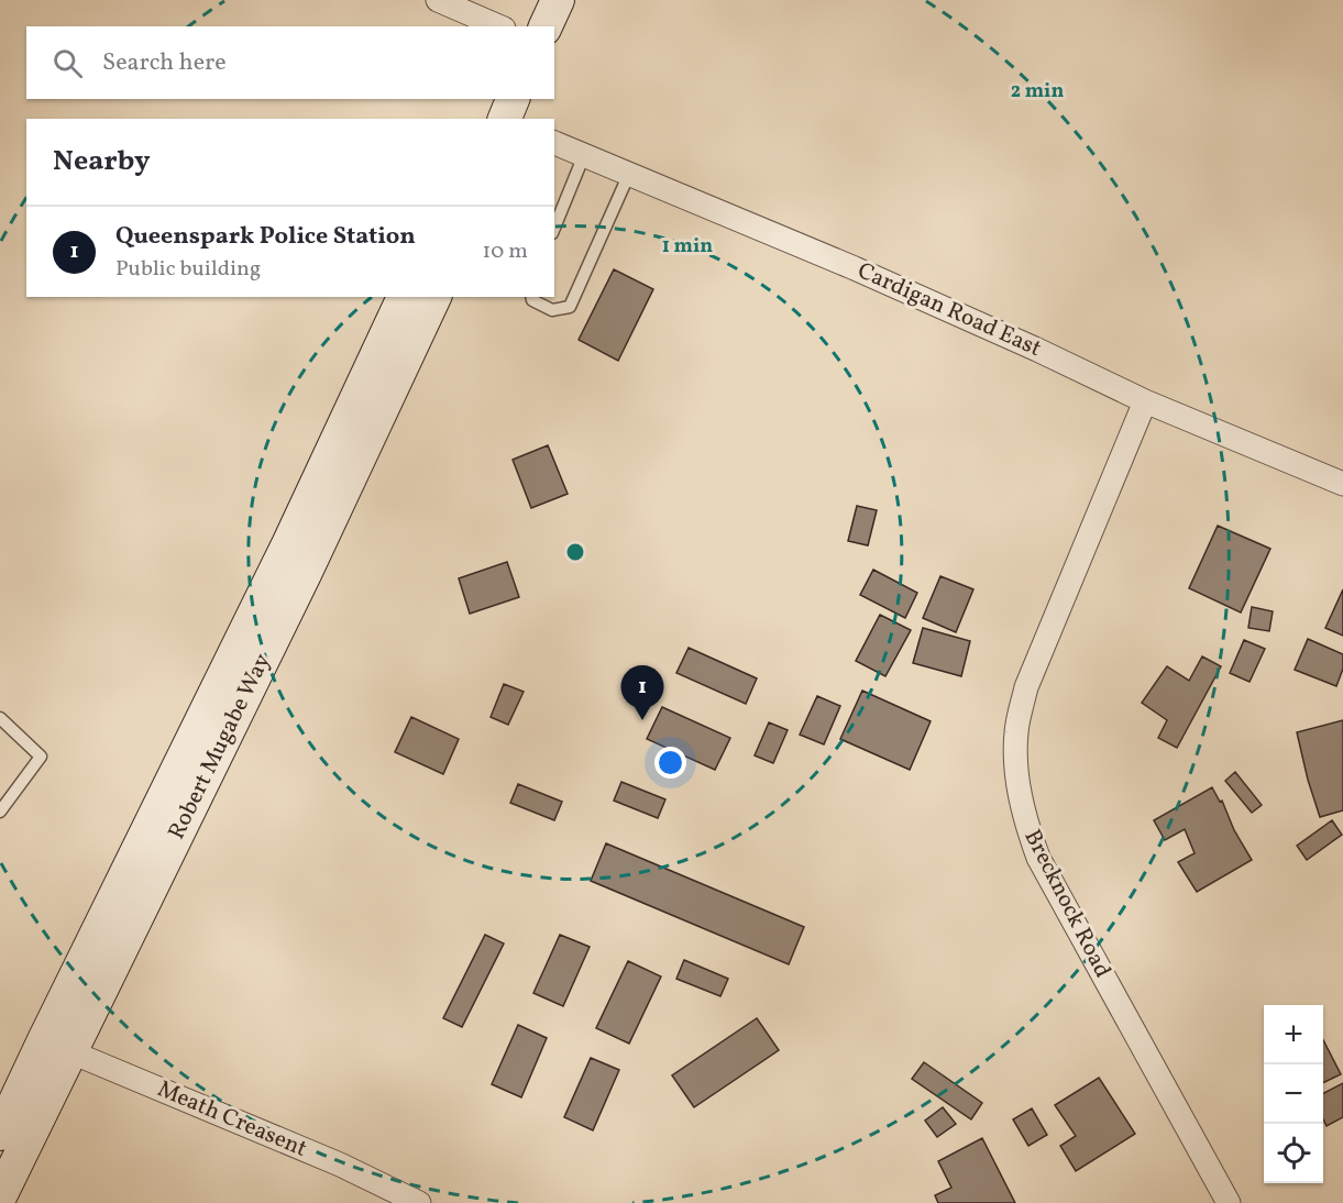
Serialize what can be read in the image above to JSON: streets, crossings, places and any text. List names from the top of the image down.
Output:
{
  "streets": {
    "main road": ["Robert Mugabe Way"],
    "street": ["Cardigan Road East", "Brecknock Road", "Meath Creasent"]
  },
  "crossings": [
    ["Cardigan Road East", "Brecknock Road"],
    ["Robert Mugabe Way", "Meath Creasent"]
  ],
  "page": {
    "search": "Search here",
    "heading": "Nearby",
    "list": [
      {
        "mark": "1",
        "name": "Queenspark Police Station",
        "note": "Public building",
        "value": "10 m"
      }
    ],
    "pins": "1",
    "map_buttons": ["+", "−"]
  },
  "rings": ["2 min", "1 min"]
}
